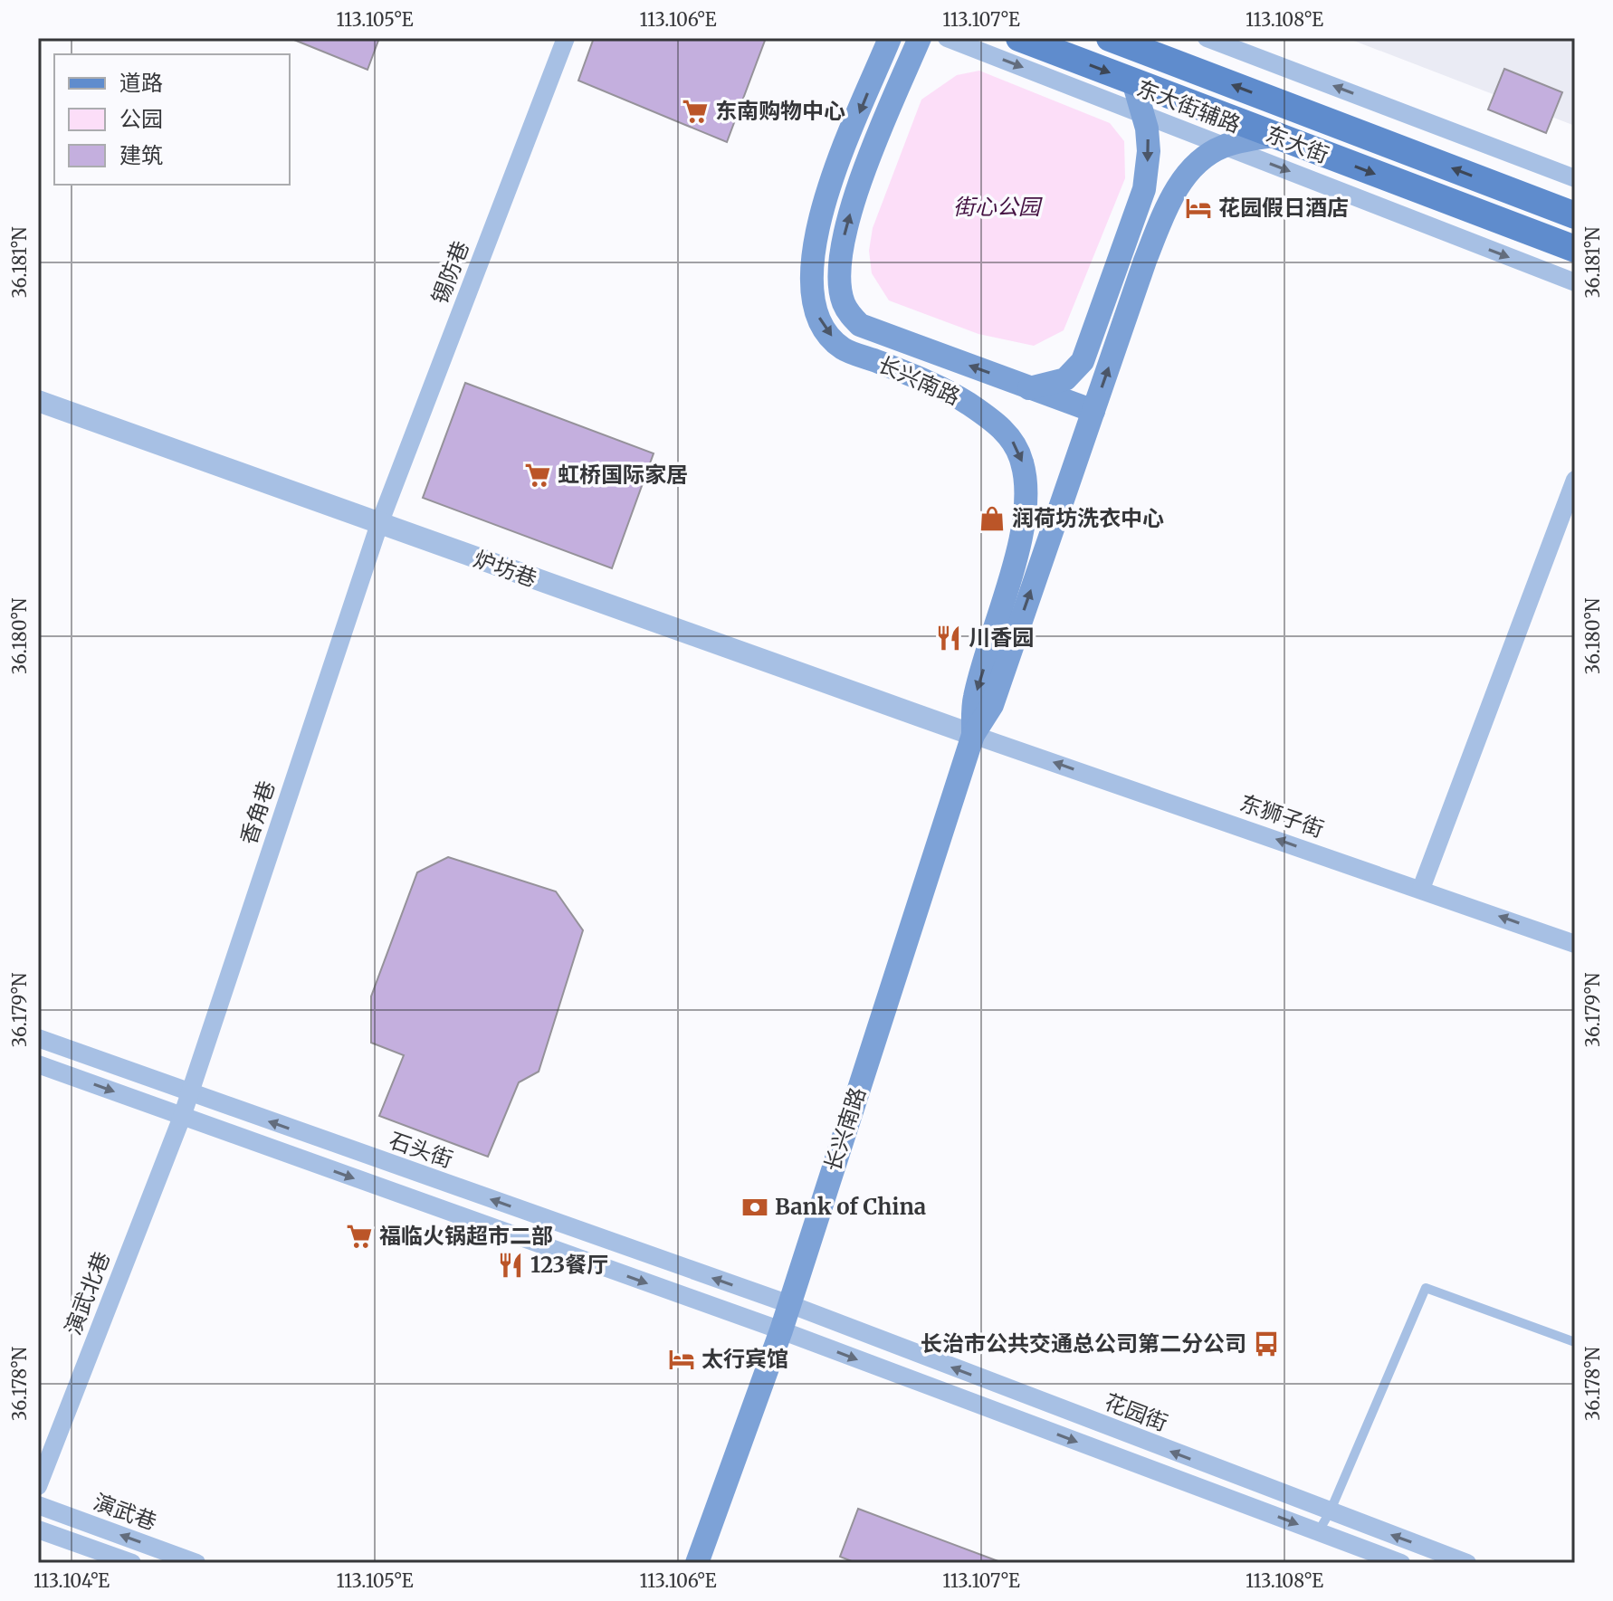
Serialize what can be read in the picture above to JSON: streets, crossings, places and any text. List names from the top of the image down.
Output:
{
  "streets": {
    "main road": ["东大街", "长兴南路"],
    "street": [
      "东大街辅路",
      "锡防巷",
      "炉坊巷",
      "香角巷",
      "东狮子街",
      "石头街",
      "演武北巷",
      "花园街",
      "演武巷"
    ]
  },
  "crossings": [
    ["东大街辅路", "长兴南路"],
    ["东大街", "长兴南路"],
    ["锡防巷", "炉坊巷"],
    ["锡防巷", "香角巷"],
    ["长兴南路", "炉坊巷"],
    ["长兴南路", "东狮子街"],
    ["长兴南路", "石头街"],
    ["长兴南路", "花园街"],
    ["炉坊巷", "香角巷"],
    ["炉坊巷", "东狮子街"],
    ["香角巷", "石头街"],
    ["香角巷", "演武北巷"],
    ["石头街", "花园街"]
  ],
  "one_way": ["东狮子街"],
  "parks": ["街心公园"],
  "places": {
    "supermarket": ["东南购物中心", "虹桥国际家居", "福临火锅超市二部"],
    "hotel": ["花园假日酒店", "太行宾馆"],
    "shop": ["润荷坊洗衣中心"],
    "restaurant": ["川香园", "123餐厅"],
    "bank": ["Bank of China"],
    "bus stop": ["长治市公共交通总公司第二分公司"]
  },
  "legend": ["道路", "公园", "建筑"],
  "coordinates": [
    "113.105°E",
    "113.106°E",
    "113.107°E",
    "113.108°E",
    "36.181°N",
    "36.180°N",
    "36.179°N",
    "36.178°N",
    "113.104°E"
  ]
}
